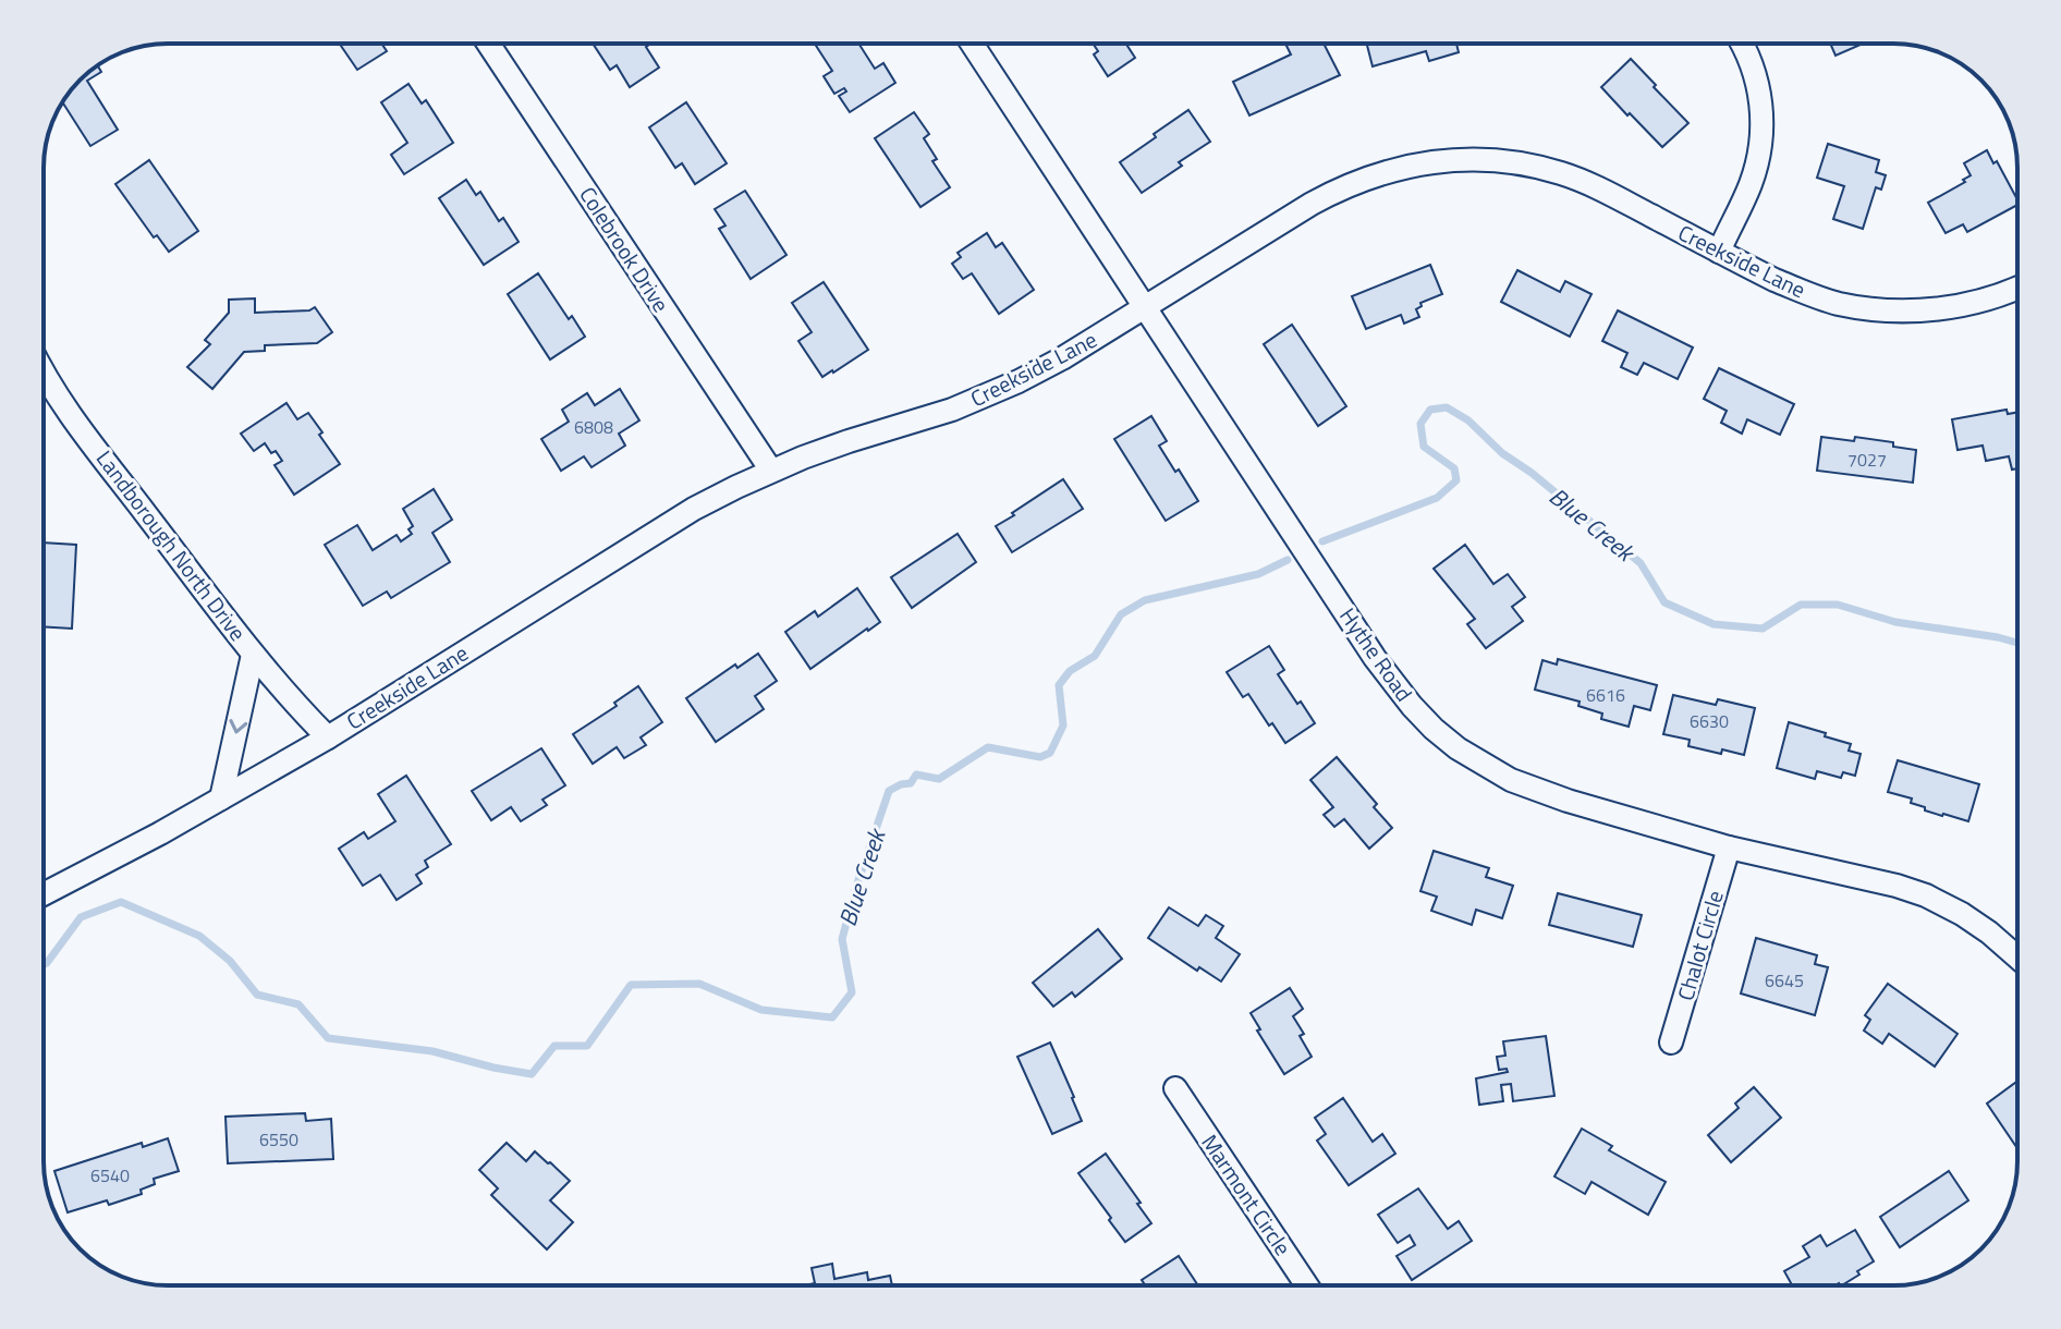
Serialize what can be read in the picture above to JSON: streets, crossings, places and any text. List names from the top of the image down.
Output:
{
  "streets": {
    "street": [
      "Colebrook Drive",
      "Creekside Lane",
      "Landborough North Drive",
      "Hythe Road",
      "Chalot Circle",
      "Marmont Circle"
    ]
  },
  "crossings": [
    ["Colebrook Drive", "Creekside Lane"],
    ["Creekside Lane", "Landborough North Drive"],
    ["Creekside Lane", "Hythe Road"],
    ["Hythe Road", "Chalot Circle"]
  ],
  "water": ["Blue Creek"],
  "house_numbers": [
    "6808",
    "7027",
    "6616",
    "6630",
    "6645",
    "6550",
    "6540"
  ]
}
